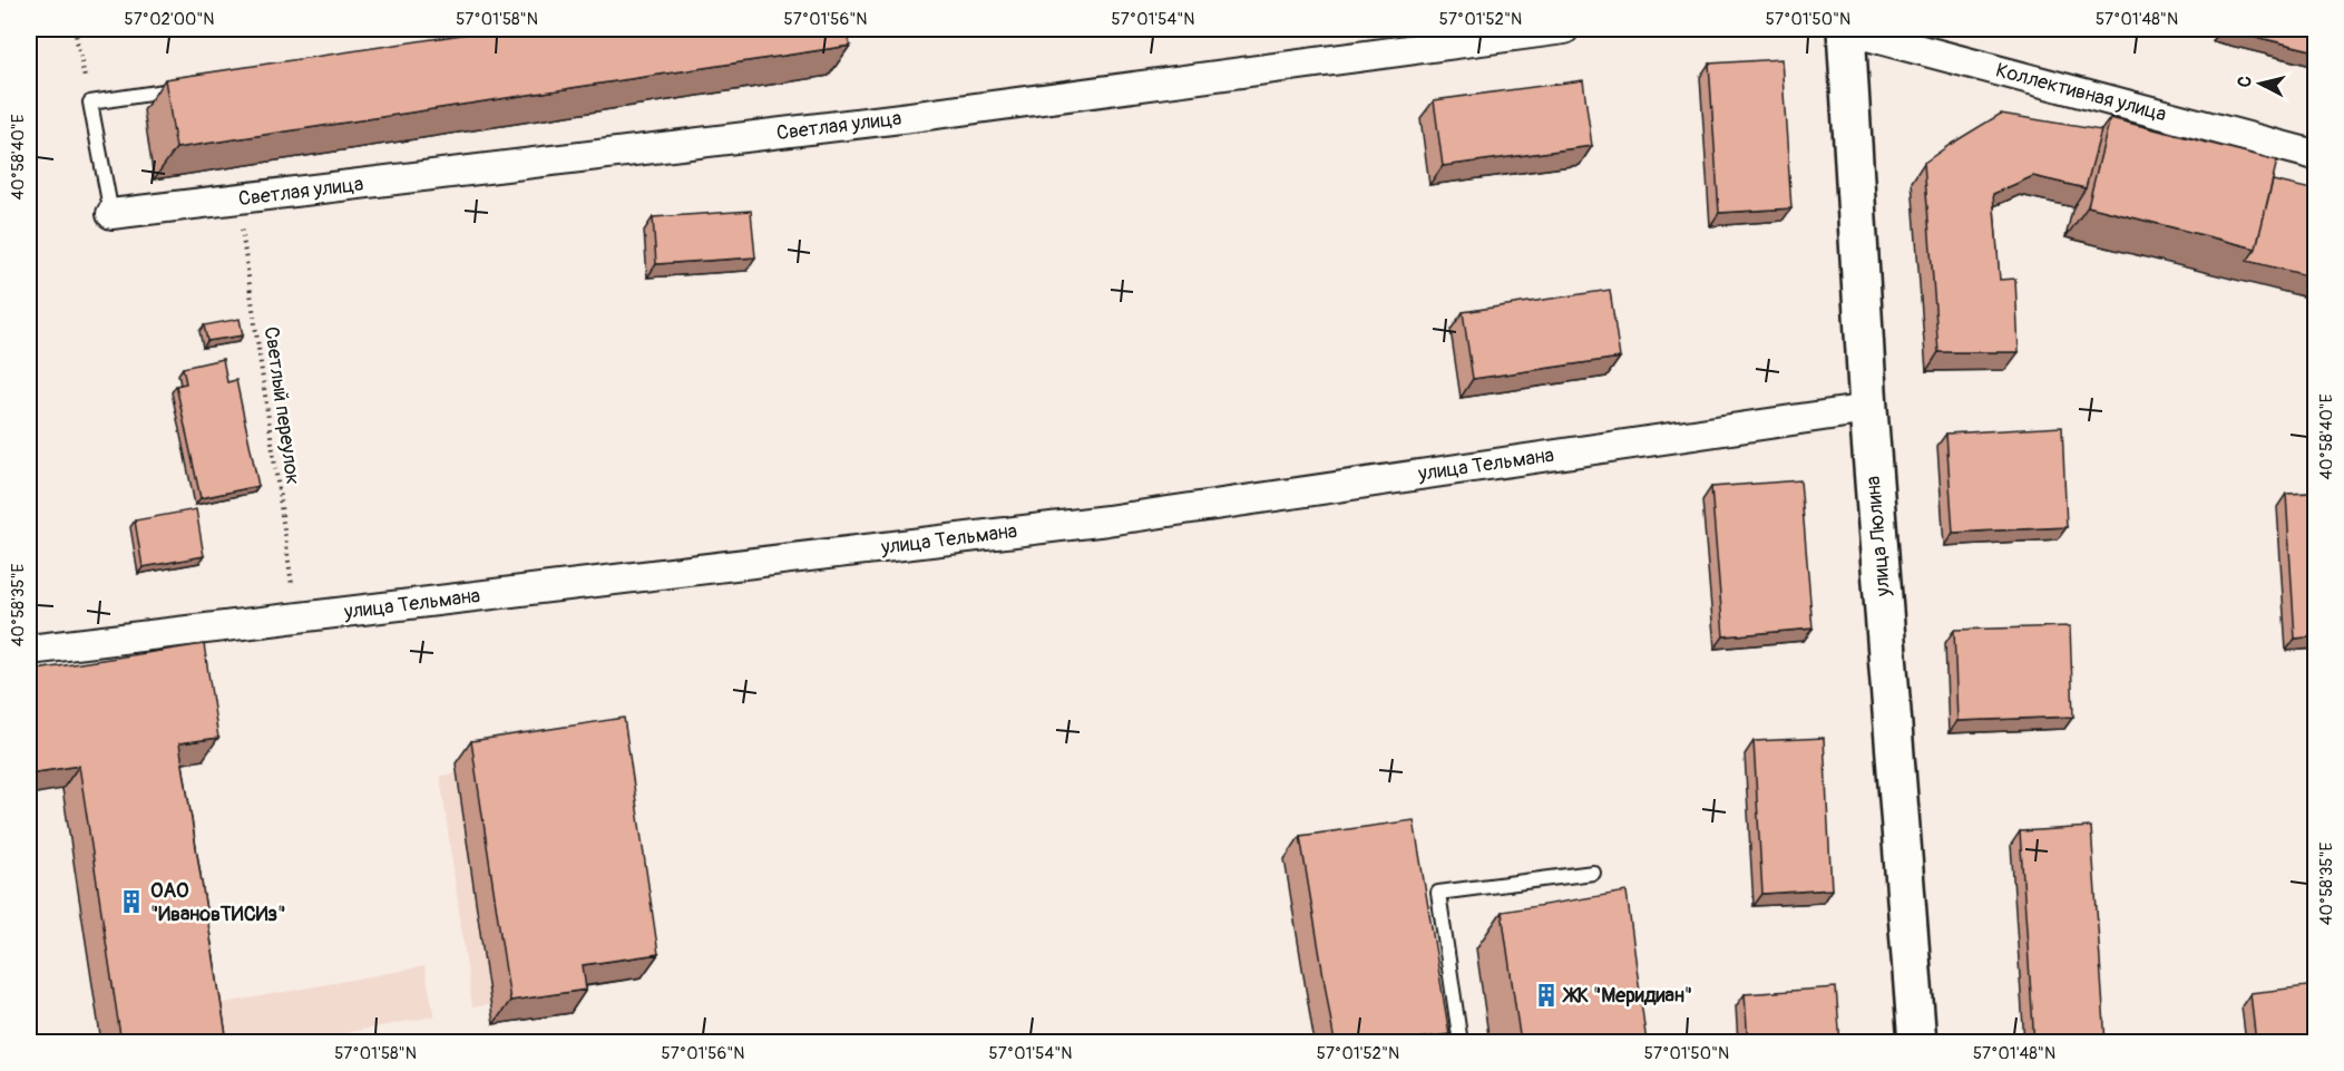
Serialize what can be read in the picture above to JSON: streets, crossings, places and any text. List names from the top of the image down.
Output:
{
  "streets": {
    "main road": ["улица Люлина"],
    "street": ["Коллективная улица", "Светлая улица", "улица Тельмана"],
    "path": ["Светлый переулок"]
  },
  "crossings": [
    ["Коллективная улица", "улица Люлина"],
    ["Светлая улица", "Светлый переулок"],
    ["Светлый переулок", "улица Тельмана"],
    ["улица Тельмана", "улица Люлина"]
  ],
  "places": {
    "building": ["ОАО \"ИвановТИСИз\"", "ЖК \"Меридиан\""]
  },
  "north": "left",
  "coordinates": [
    "57°02'00\"N",
    "57°01'58\"N",
    "57°01'56\"N",
    "57°01'54\"N",
    "57°01'52\"N",
    "57°01'50\"N",
    "57°01'48\"N",
    "40°58'40\"E",
    "40°58'35\"E"
  ]
}
